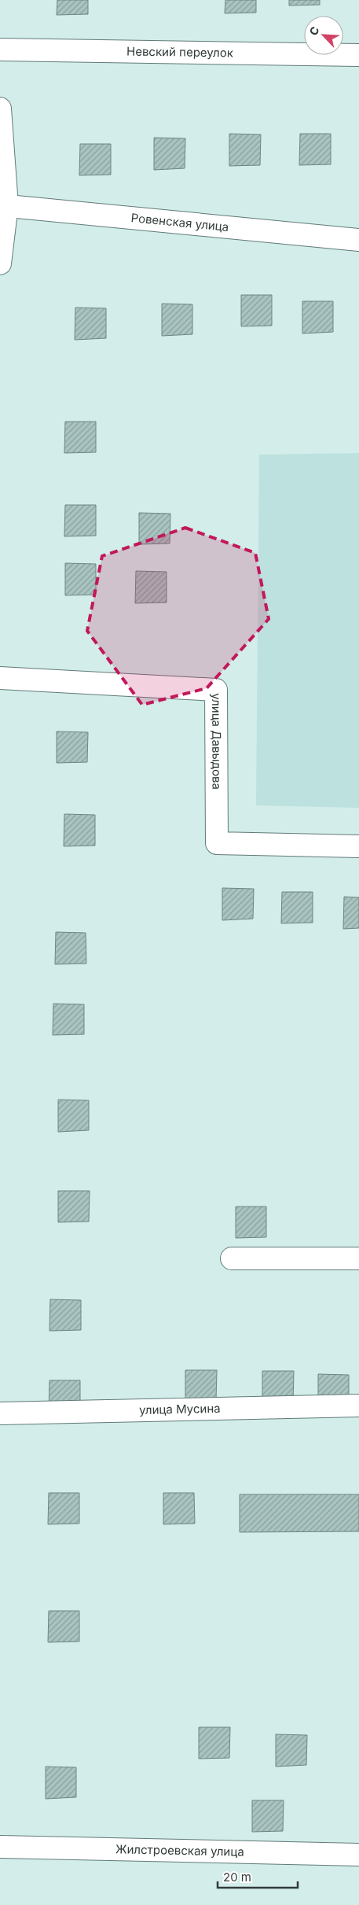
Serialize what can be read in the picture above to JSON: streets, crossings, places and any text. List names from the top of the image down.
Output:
{
  "streets": {
    "street": [
      "Невский переулок",
      "Ровенская улица",
      "улица Давыдова",
      "улица Мусина",
      "Жилстроевская улица"
    ]
  },
  "scale_bar": "20 m",
  "north": "top left"
}
